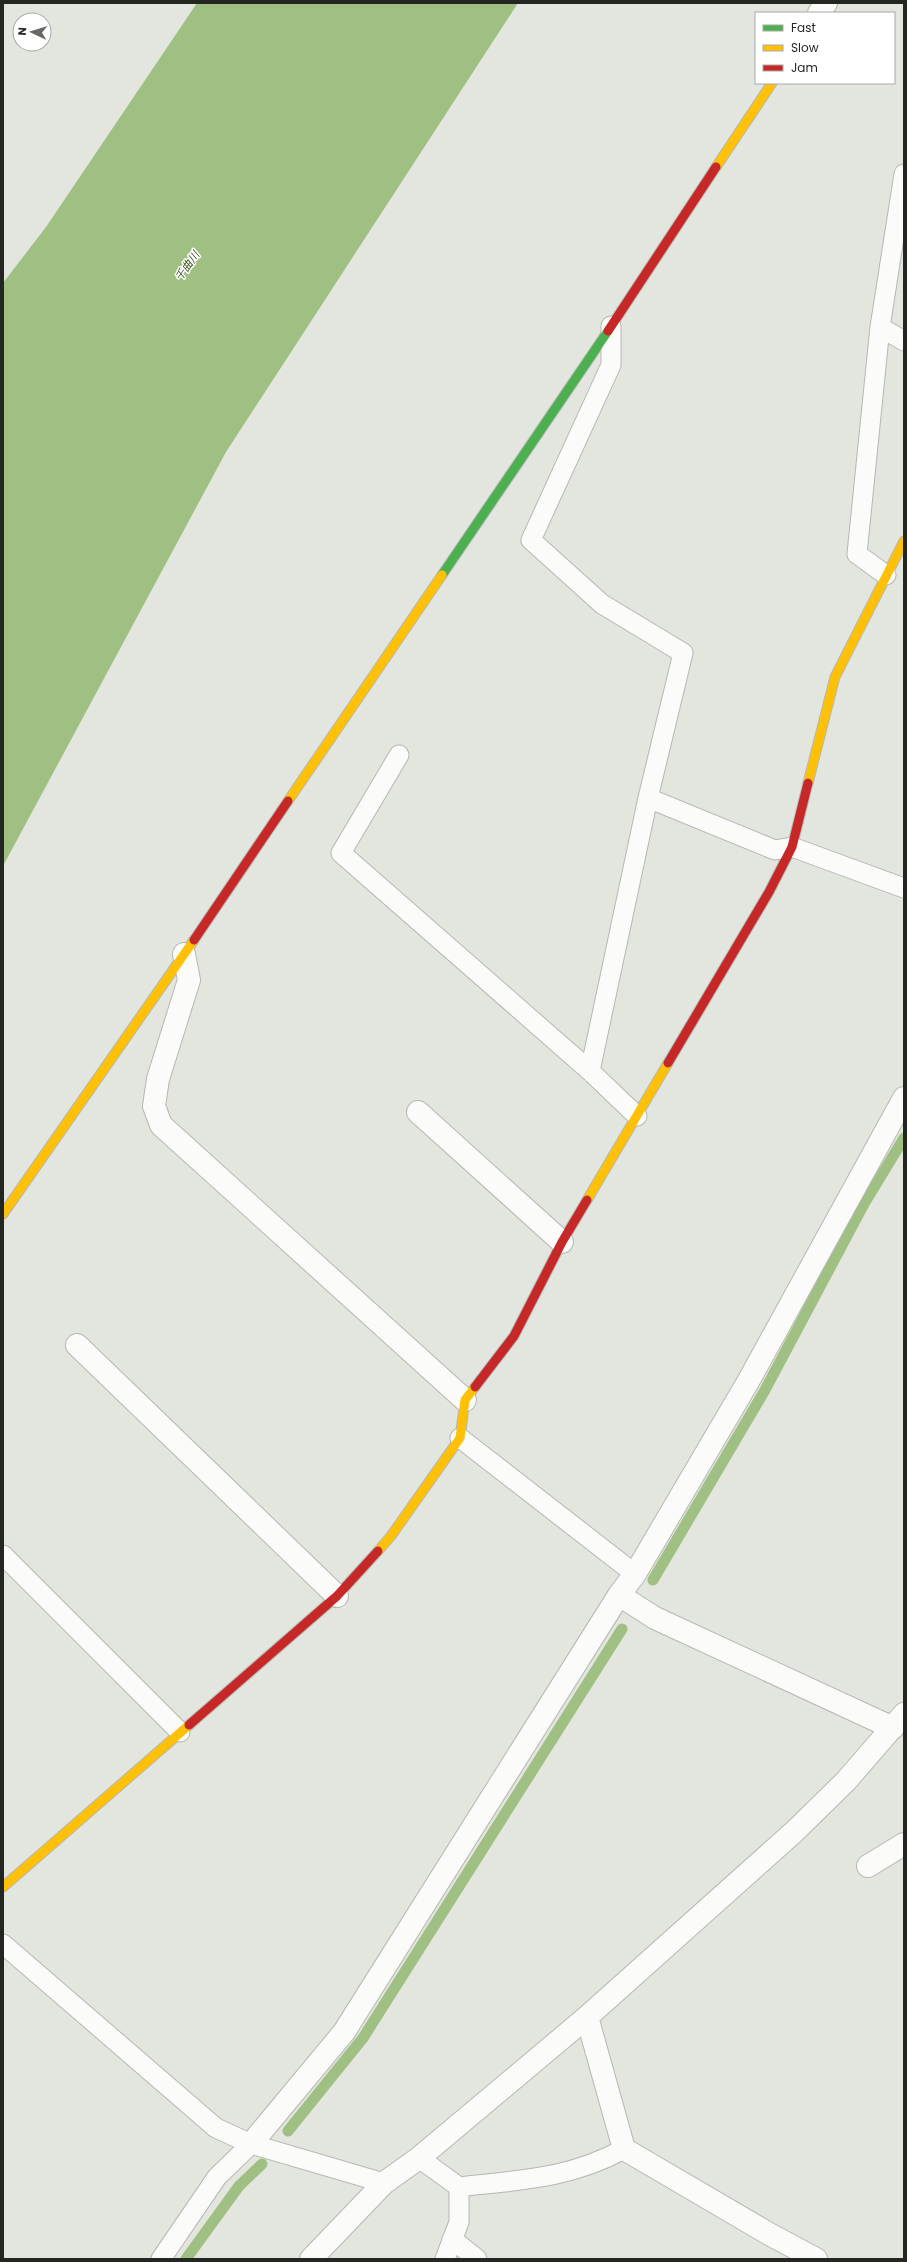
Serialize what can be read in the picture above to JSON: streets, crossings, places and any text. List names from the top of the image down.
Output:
{
  "water": ["千曲川"],
  "legend": ["Fast", "Slow", "Jam"],
  "north": "left"
}
